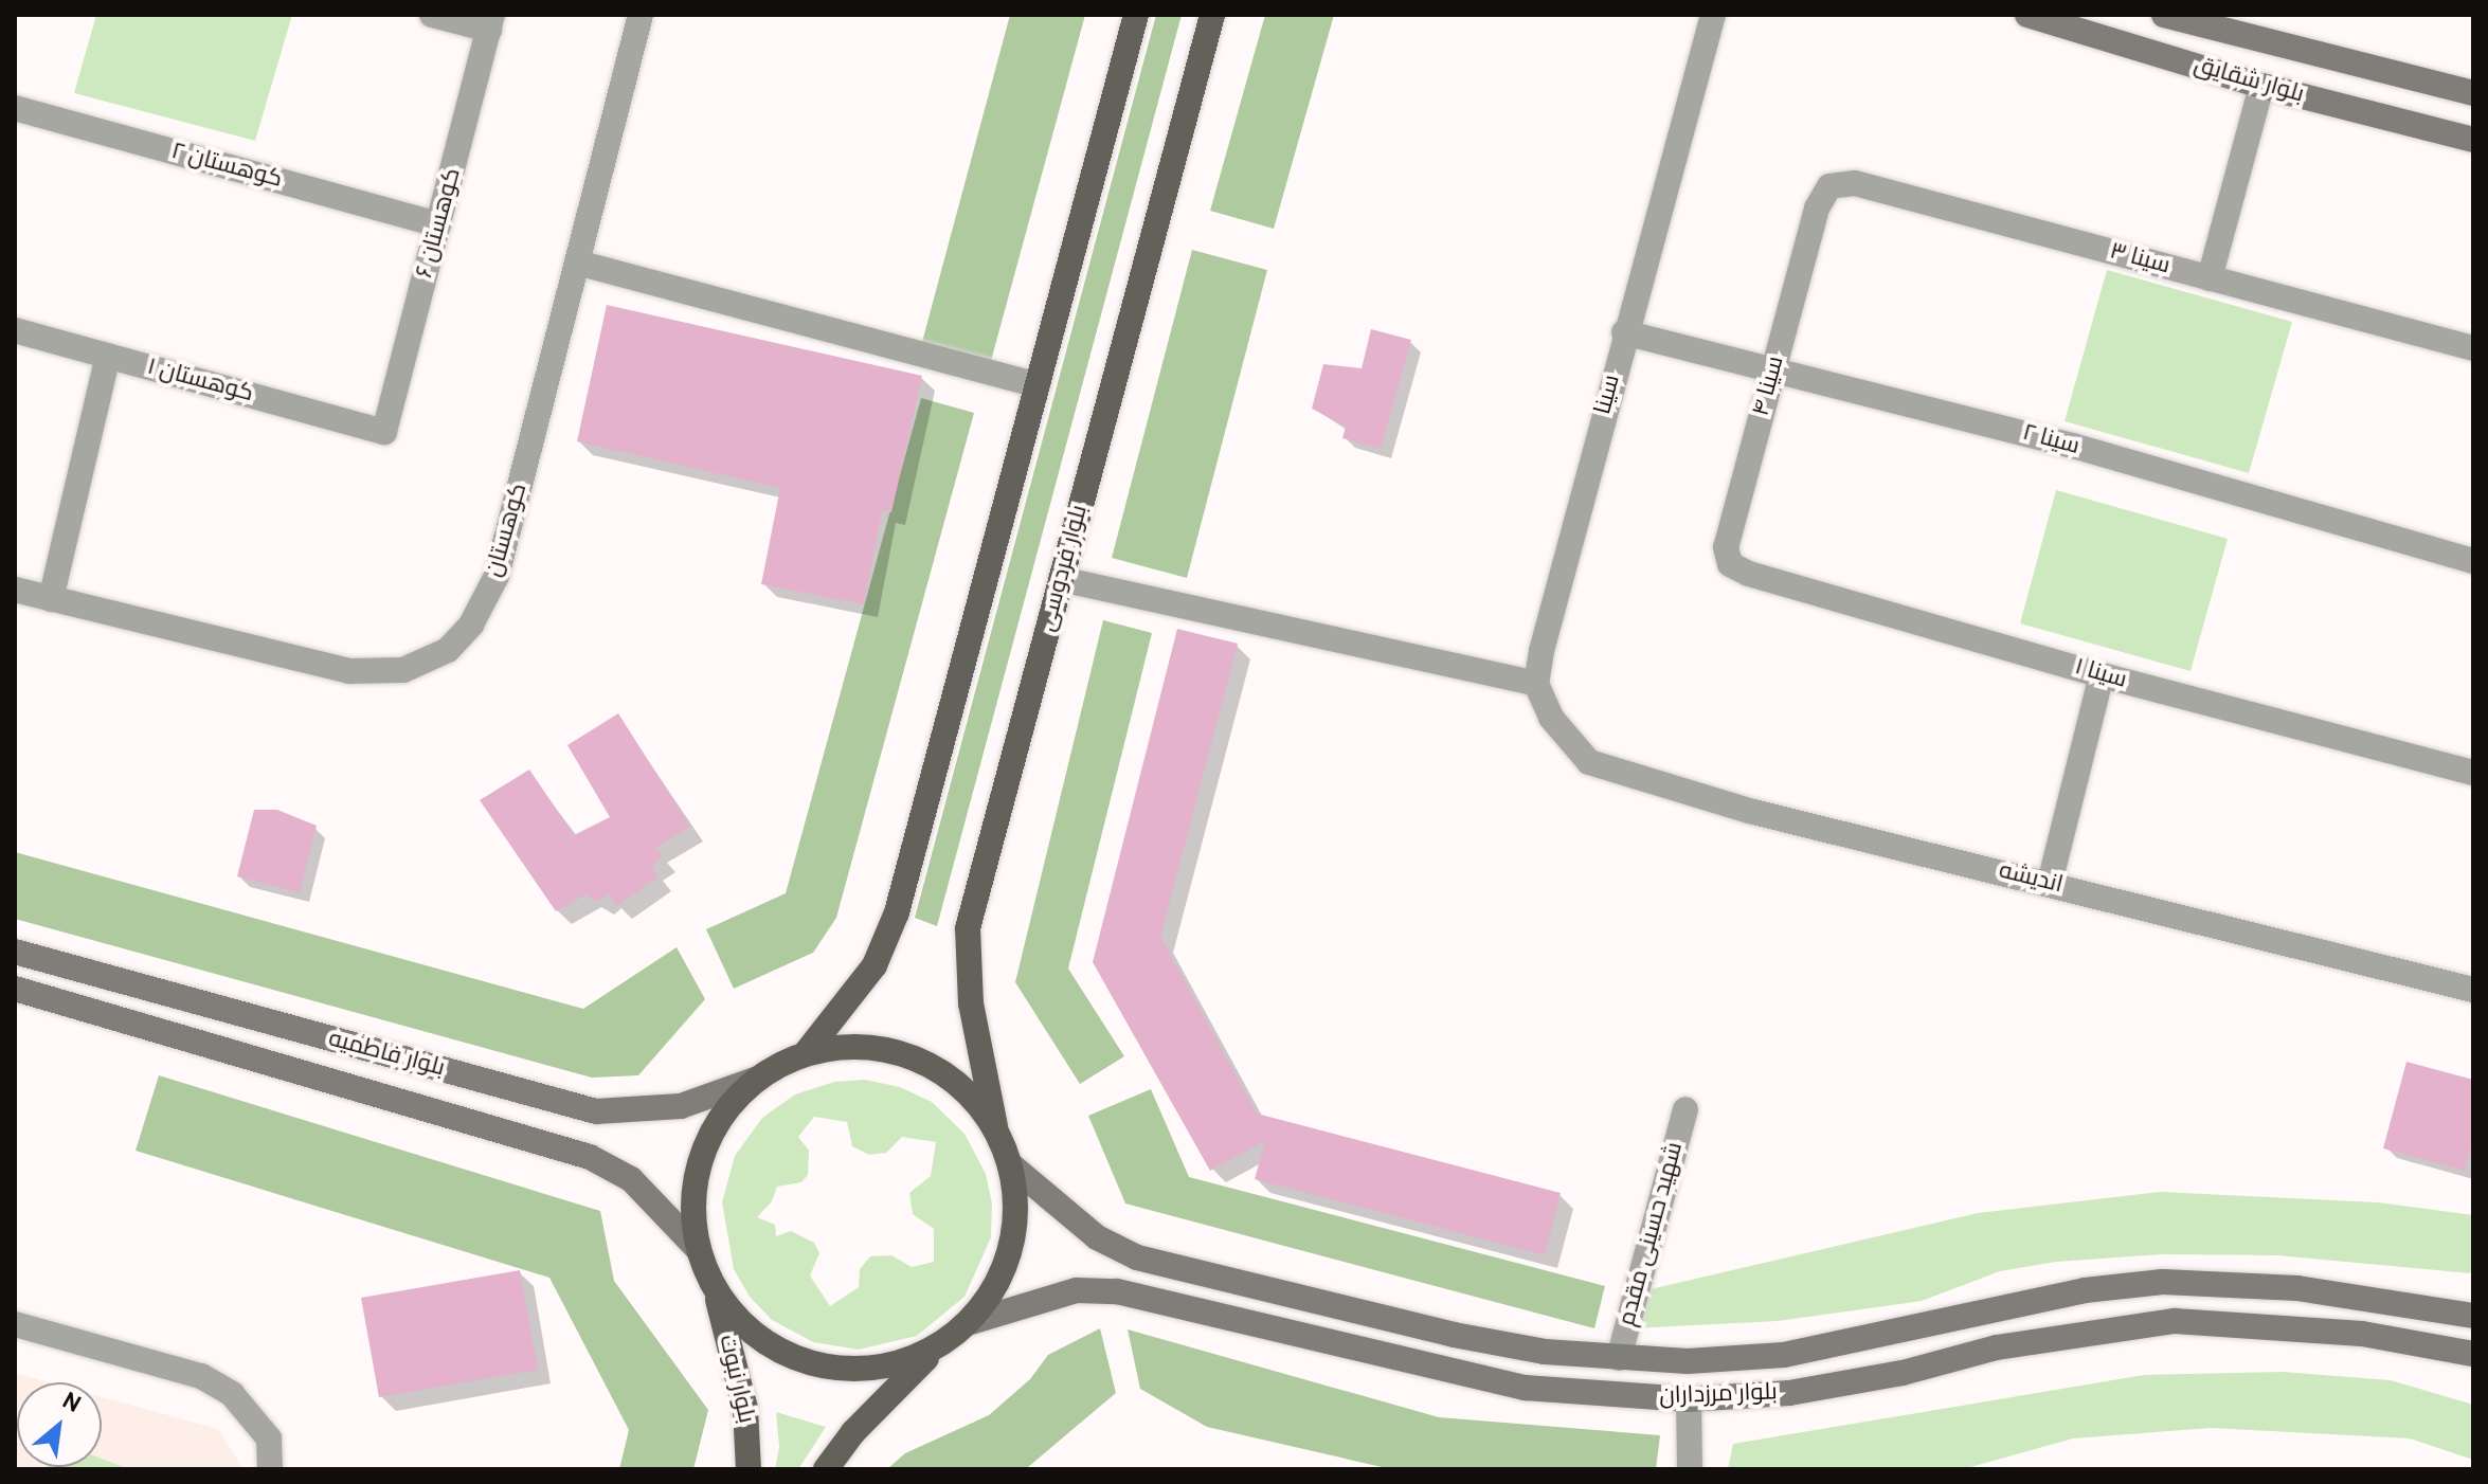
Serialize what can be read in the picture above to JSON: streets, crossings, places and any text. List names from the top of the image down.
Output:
{
  "streets": {
    "main road": [
      "بلوار شقایق",
      "بلوار فردوسی",
      "بلوار فاطمیه",
      "بلوار نبوت",
      "بلوار مرزداران"
    ],
    "street": [
      "کوهستان ۲",
      "کوهستان ۶",
      "سینا ۳",
      "کوهستان ۱",
      "سینا ۴",
      "سینا",
      "سینا ۲",
      "کوهستان",
      "سینا ۱",
      "اندیشه",
      "شهید حسینی مقدم"
    ]
  },
  "crossings": [
    ["کوهستان ۲", "کوهستان ۶"],
    ["کوهستان ۶", "کوهستان ۱"],
    ["سینا ۳", "سینا ۴"],
    ["سینا ۴", "سینا ۲"],
    ["سینا ۴", "سینا ۱"],
    ["سینا", "سینا ۲"],
    ["سینا", "اندیشه"],
    ["شهید حسینی مقدم", "بلوار مرزداران"]
  ],
  "north": "top right"
}
